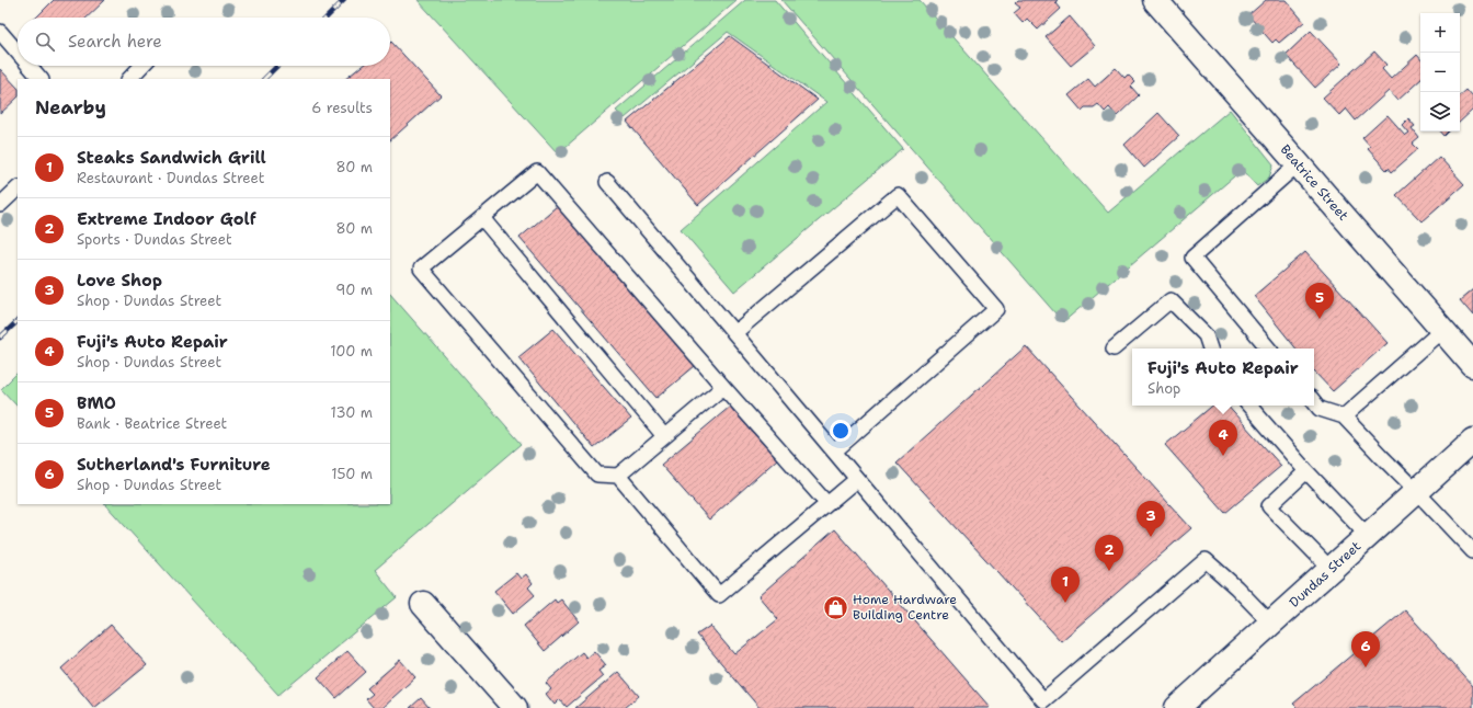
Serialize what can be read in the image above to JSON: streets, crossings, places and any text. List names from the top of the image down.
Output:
{
  "streets": {
    "street": ["Beatrice Street", "Dundas Street"]
  },
  "places": {
    "shop": ["Home Hardware Building Centre"]
  },
  "page": {
    "map_buttons": ["+", "−"],
    "search": "Search here",
    "heading": ["Nearby", "6 results"],
    "list": [
      {
        "mark": "1",
        "name": "Steaks Sandwich Grill",
        "note": "Restaurant · Dundas Street",
        "value": "80 m"
      },
      {
        "mark": "2",
        "name": "Extreme Indoor Golf",
        "note": "Sports · Dundas Street",
        "value": "80 m"
      },
      {
        "mark": "3",
        "name": "Love Shop",
        "note": "Shop · Dundas Street",
        "value": "90 m"
      },
      {
        "mark": "4",
        "name": "Fuji's Auto Repair",
        "note": "Shop · Dundas Street",
        "value": "100 m"
      },
      {
        "mark": "5",
        "name": "BMO",
        "note": "Bank · Beatrice Street",
        "value": "130 m"
      },
      {
        "mark": "6",
        "name": "Sutherland's Furniture",
        "note": "Shop · Dundas Street",
        "value": "150 m"
      }
    ],
    "pins": [
      "5",
      "4",
      "3",
      "2",
      "1",
      "6"
    ],
    "popup": ["Fuji's Auto Repair", "Shop"]
  }
}
